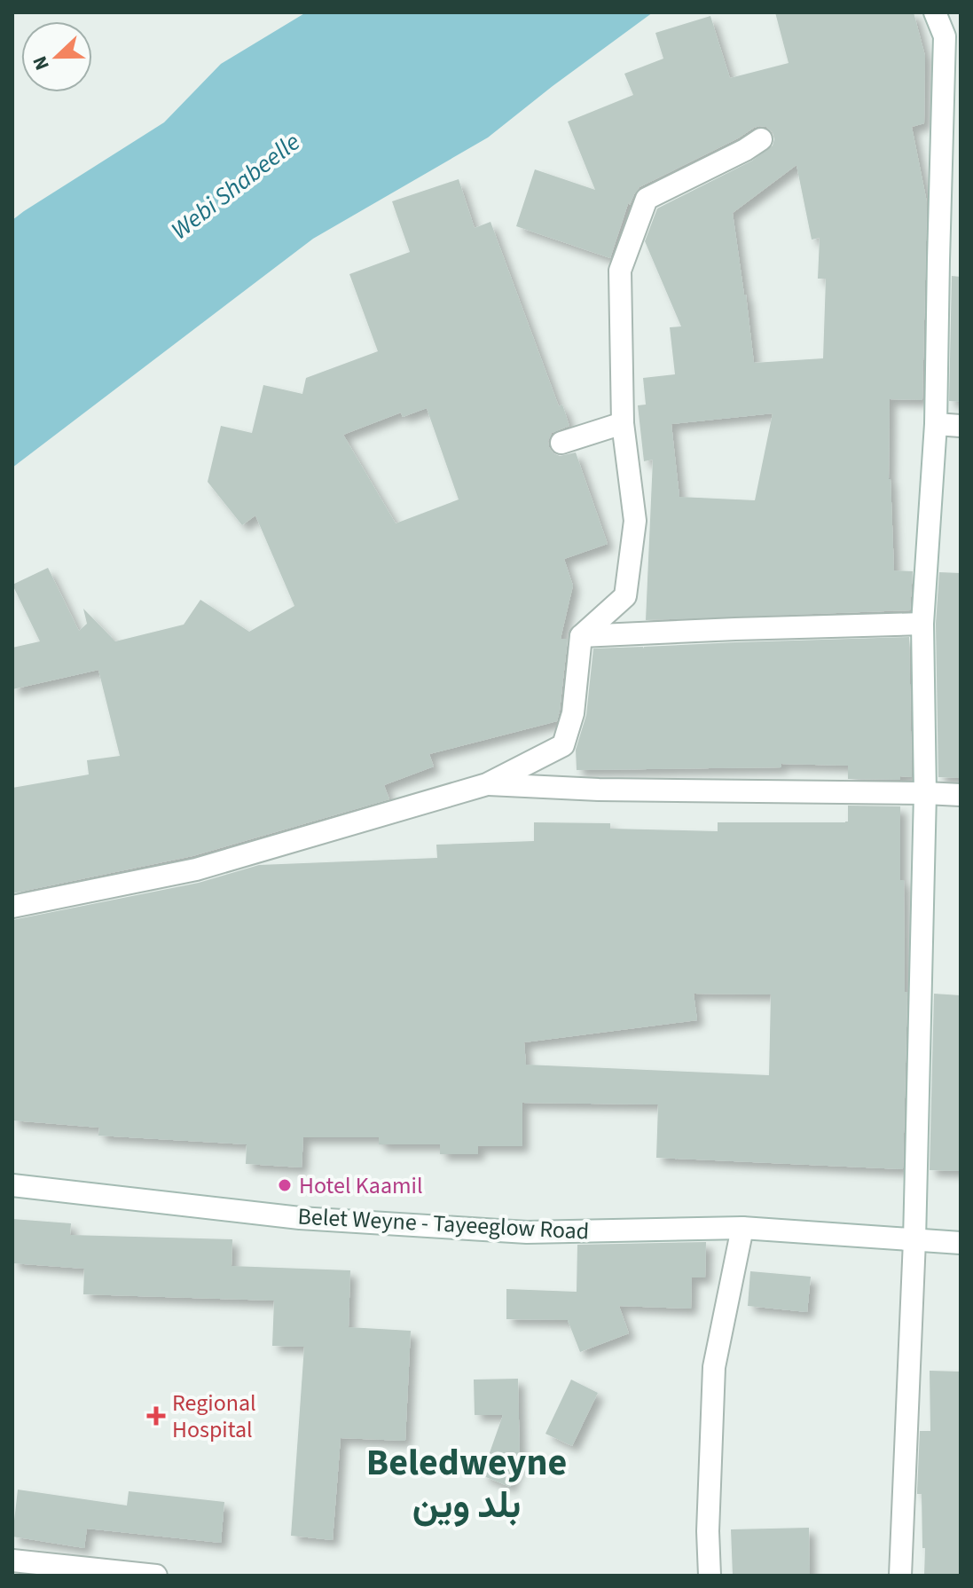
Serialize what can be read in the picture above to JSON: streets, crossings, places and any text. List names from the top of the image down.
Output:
{
  "streets": {
    "street": ["Belet Weyne - Tayeeglow Road"]
  },
  "districts": ["Beledweyne بلد وين"],
  "water": ["Webi Shabeelle"],
  "places": {
    "other": ["Hotel Kaamil"],
    "health": ["Regional Hospital"]
  },
  "north": "left"
}
